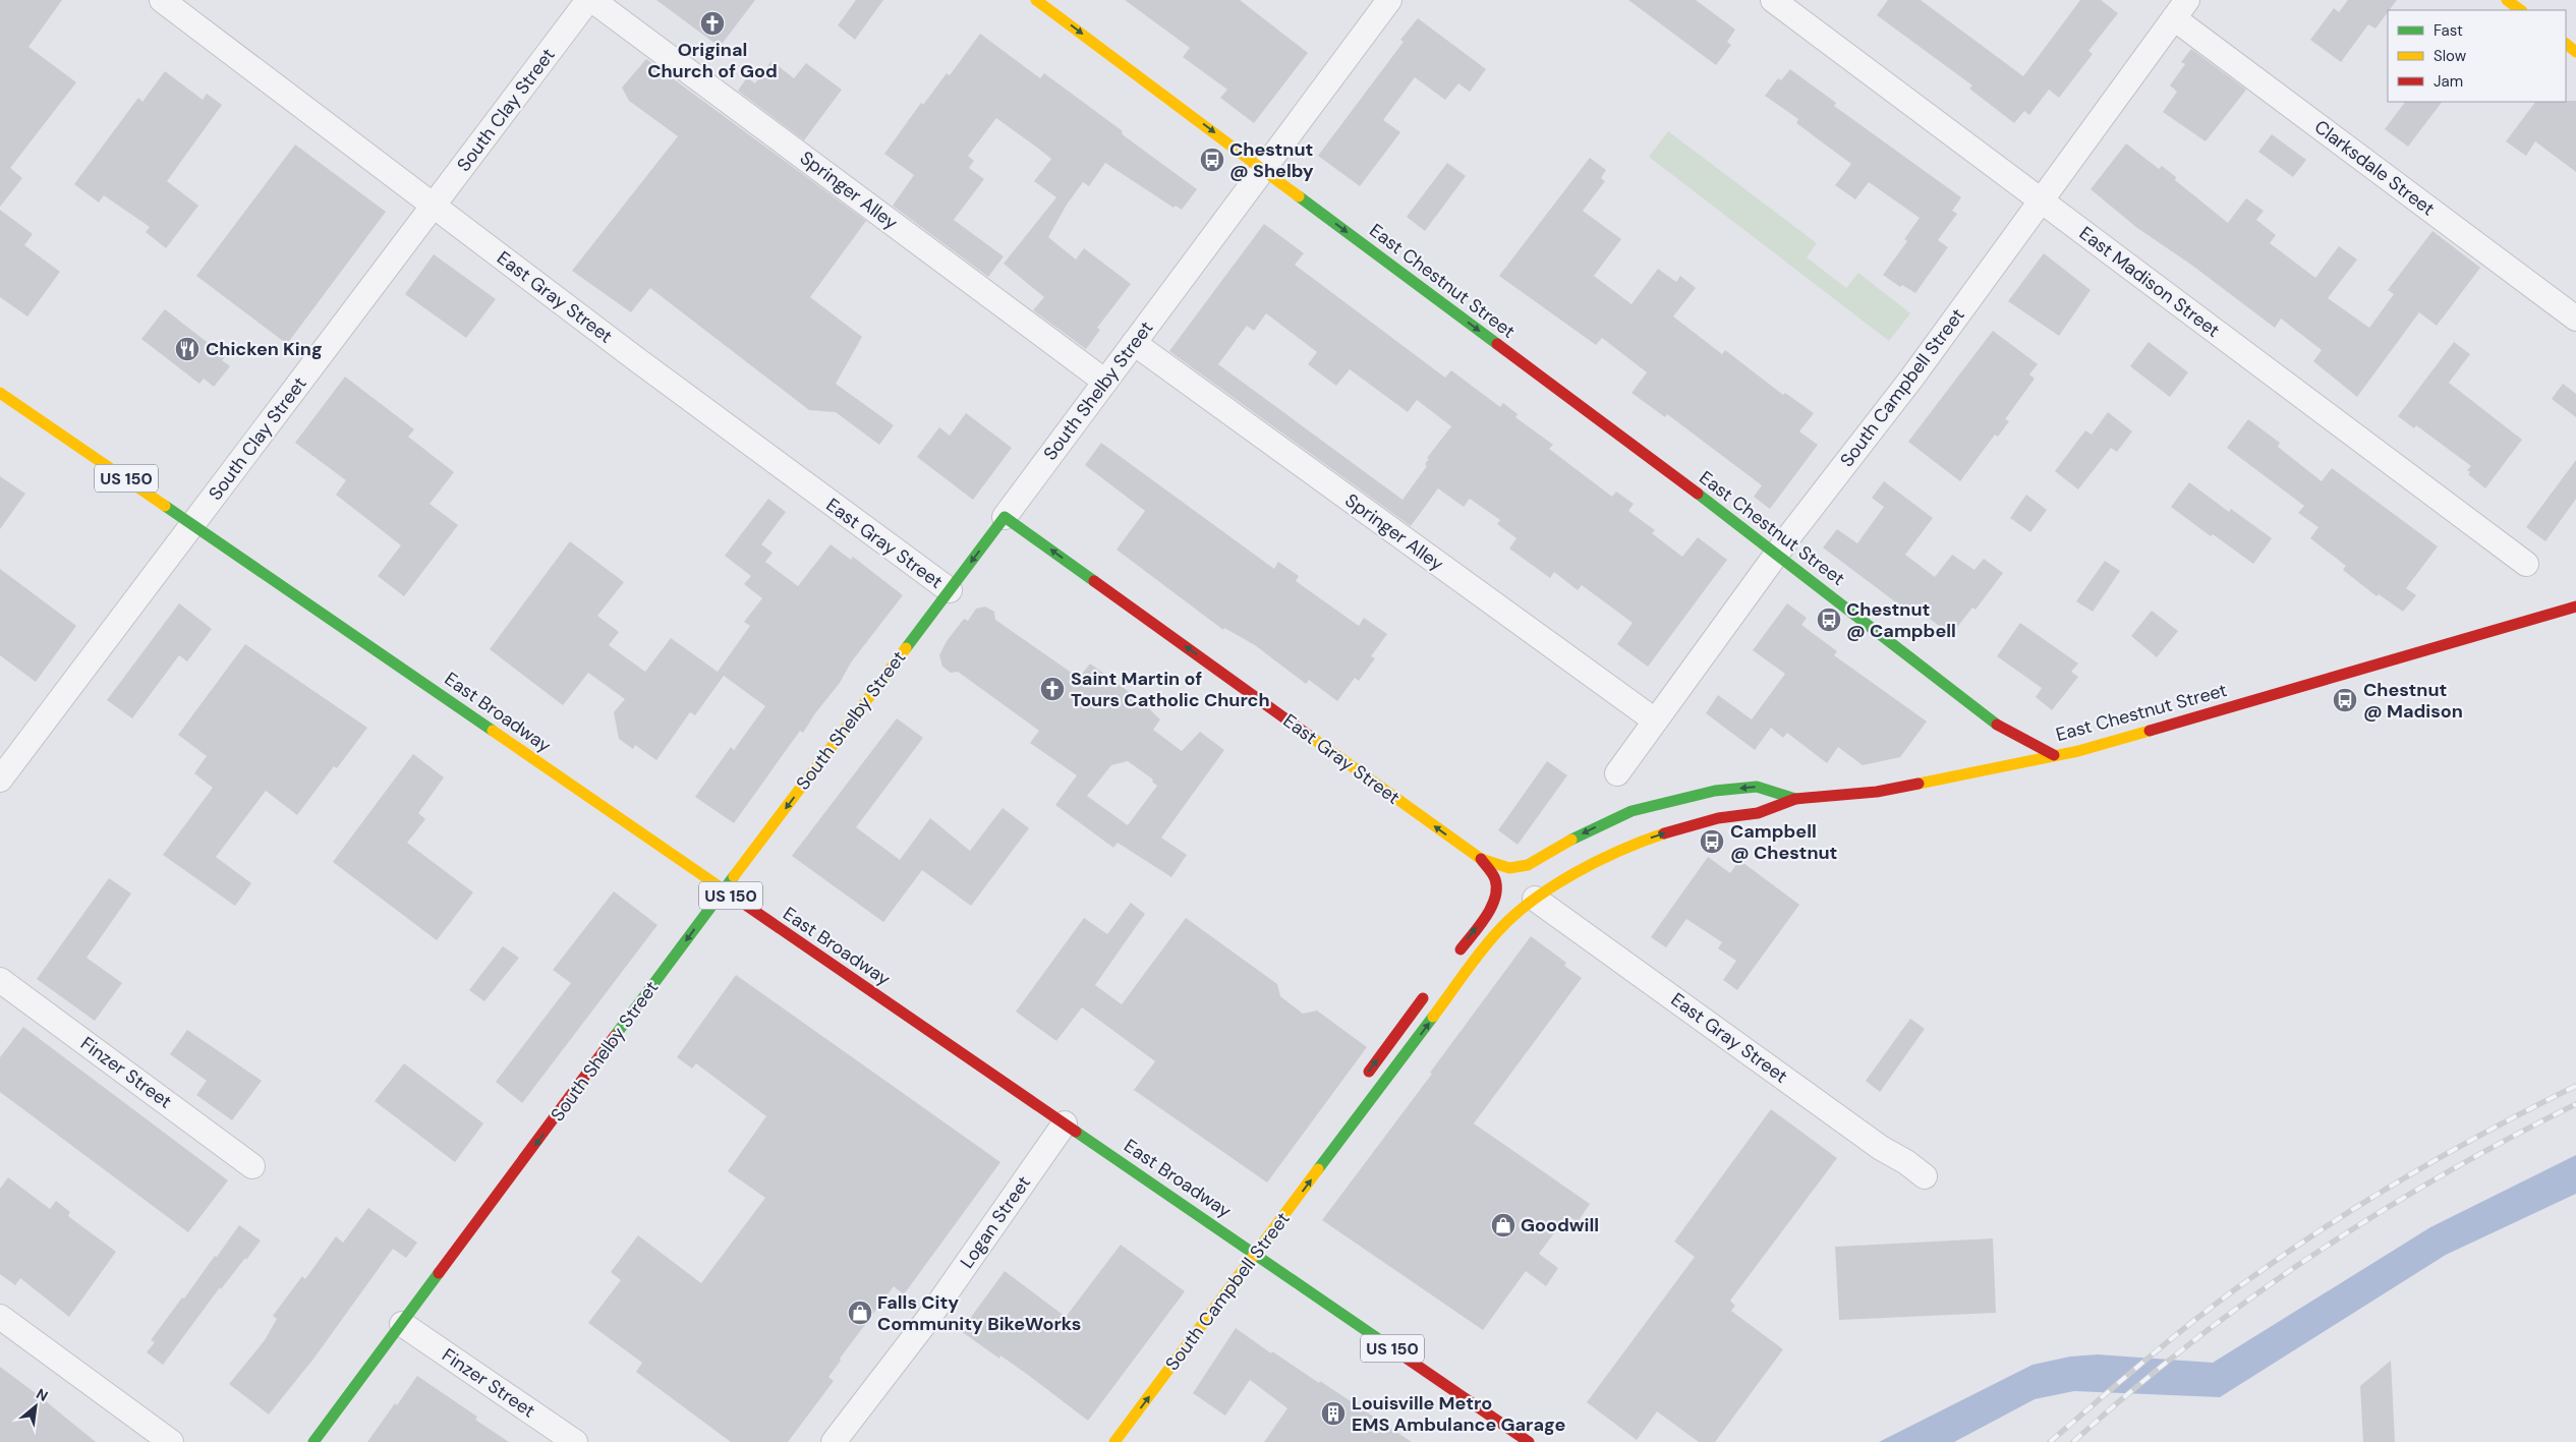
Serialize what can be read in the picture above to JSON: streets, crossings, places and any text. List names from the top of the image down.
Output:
{
  "streets": {
    "main road": [
      "East Chestnut Street",
      "East Gray Street",
      "South Campbell Street",
      "South Shelby Street",
      "US 150",
      "East Broadway"
    ],
    "street": [
      "South Clay Street",
      "Clarksdale Street",
      "Springer Alley",
      "East Madison Street",
      "Finzer Street",
      "Logan Street"
    ]
  },
  "crossings": [
    ["South Clay Street", "Springer Alley"],
    ["South Clay Street", "East Gray Street"],
    ["South Clay Street", "East Broadway"],
    ["Clarksdale Street", "South Campbell Street"],
    ["Springer Alley", "South Campbell Street"],
    ["Springer Alley", "South Shelby Street"],
    ["East Chestnut Street", "South Campbell Street"],
    ["East Chestnut Street", "South Shelby Street"],
    ["East Madison Street", "South Campbell Street"],
    ["East Gray Street", "South Campbell Street"],
    ["East Gray Street", "South Shelby Street"],
    ["South Campbell Street", "East Broadway"],
    ["South Shelby Street", "East Broadway"],
    ["South Shelby Street", "Finzer Street"],
    ["East Broadway", "Logan Street"]
  ],
  "one_way": ["East Chestnut Street", "South Campbell Street", "South Shelby Street"],
  "places": {
    "church": ["Original Church of God", "Saint Martin of Tours Catholic Church"],
    "bus stop": [
      "Chestnut @ Shelby",
      "Chestnut @ Campbell",
      "Chestnut @ Madison",
      "Campbell @ Chestnut"
    ],
    "restaurant": ["Chicken King"],
    "shop": ["Goodwill", "Falls City Community BikeWorks"],
    "building": ["Louisville Metro EMS Ambulance Garage"]
  },
  "legend": ["Fast", "Slow", "Jam"],
  "north": "top right"
}
